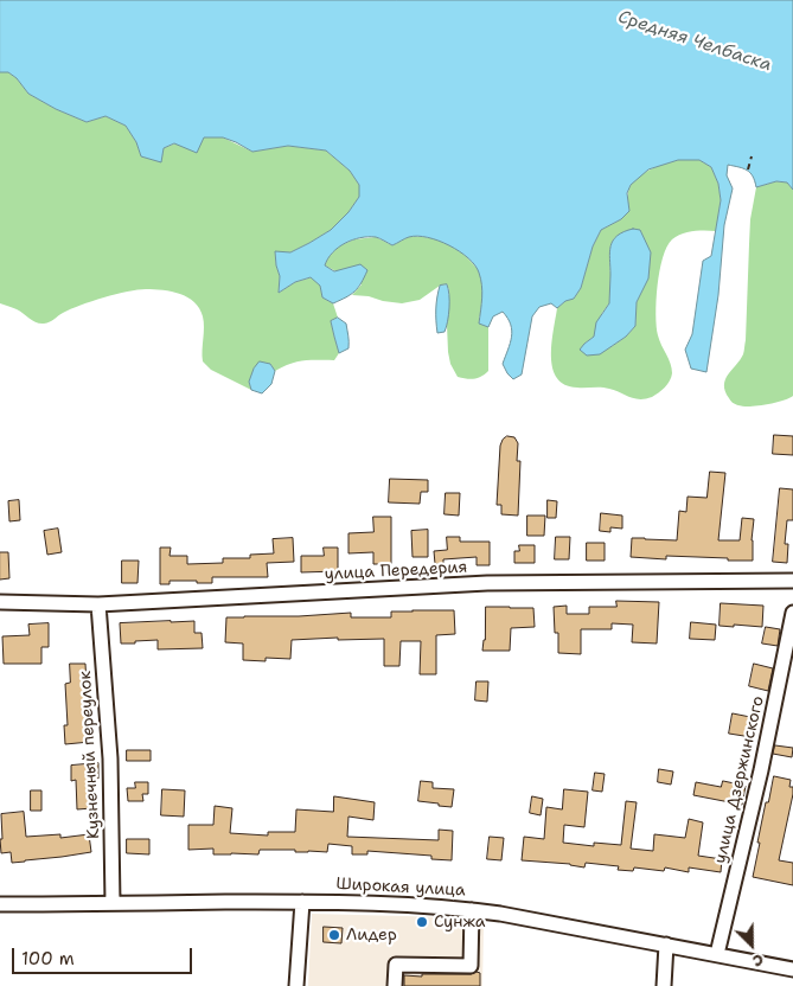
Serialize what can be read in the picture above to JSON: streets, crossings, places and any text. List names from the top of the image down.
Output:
{
  "streets": {
    "street": [
      "улица Передерия",
      "Кузнечный переулок",
      "улица Дзержинского",
      "Широкая улица"
    ]
  },
  "crossings": [
    ["улица Передерия", "Кузнечный переулок"],
    ["Кузнечный переулок", "Широкая улица"],
    ["улица Дзержинского", "Широкая улица"]
  ],
  "water": ["Средняя Челбаска"],
  "places": ["Сунжа", "Лидер"],
  "scale_bar": "100 m",
  "north": "bottom right"
}
